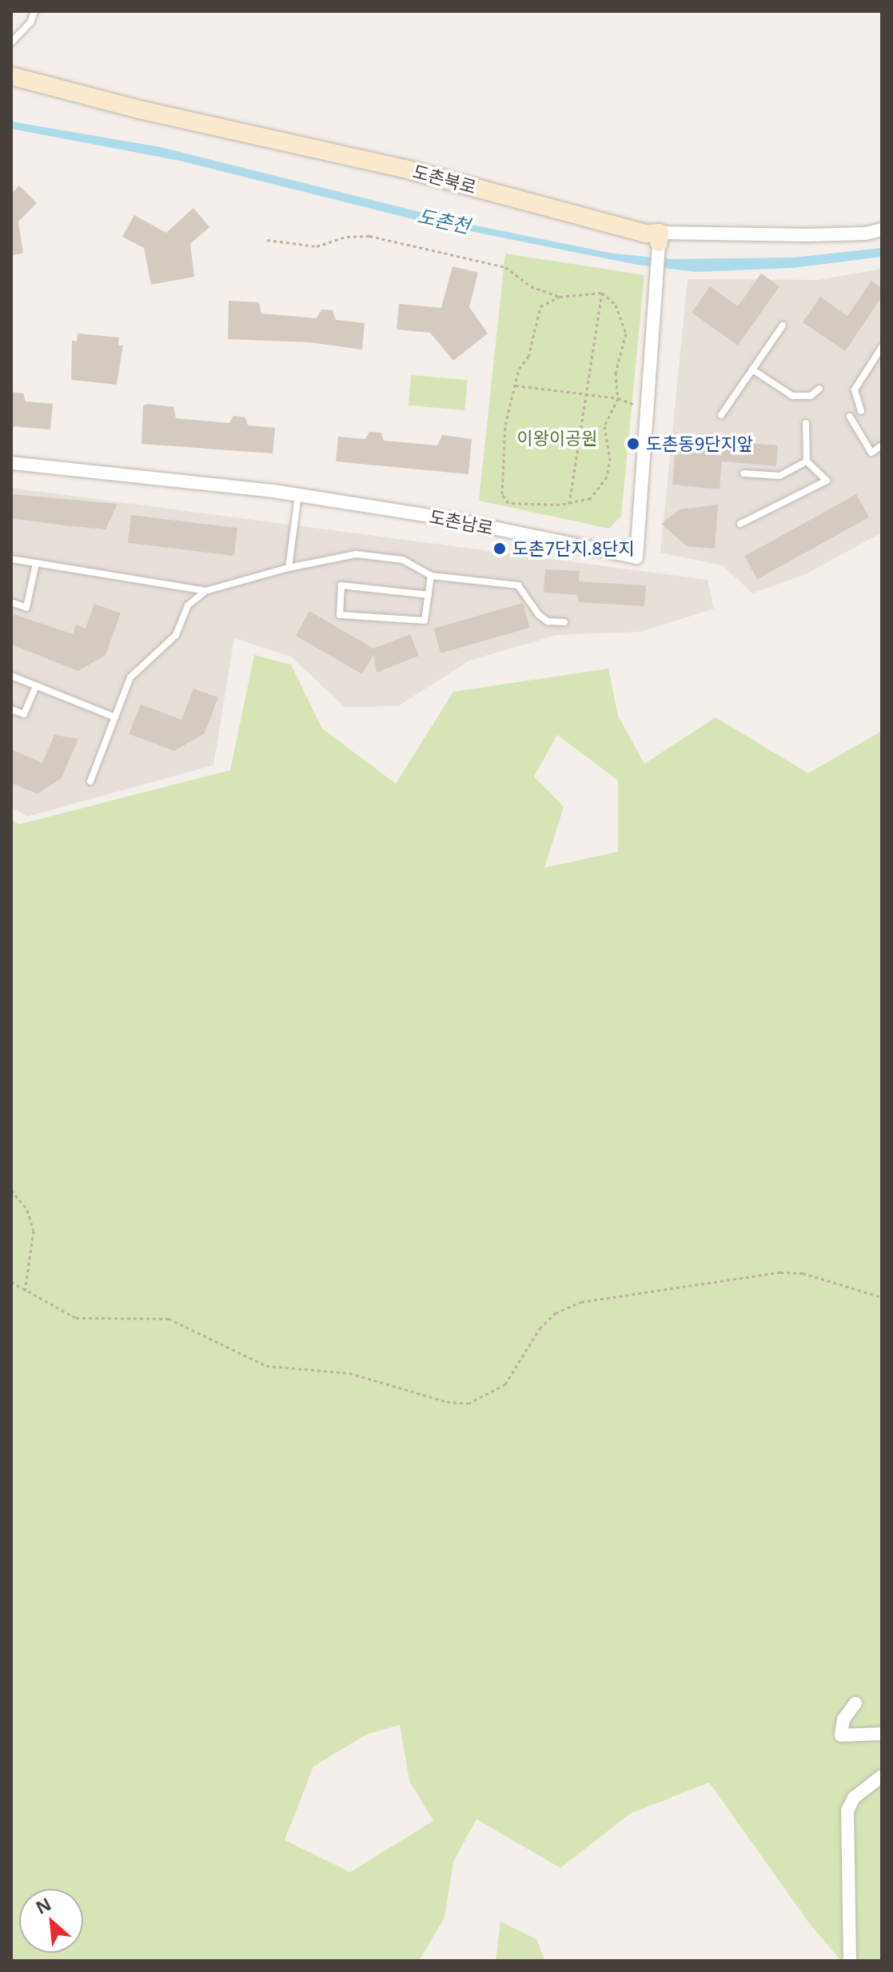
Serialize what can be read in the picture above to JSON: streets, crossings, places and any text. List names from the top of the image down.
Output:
{
  "streets": {
    "street": ["도촌북로", "도촌남로"]
  },
  "crossings": [
    ["도촌북로", "도촌남로"]
  ],
  "water": ["도촌천"],
  "parks": ["이왕이공원"],
  "places": ["도촌동9단지앞", "도촌7단지.8단지"],
  "north": "top left"
}
